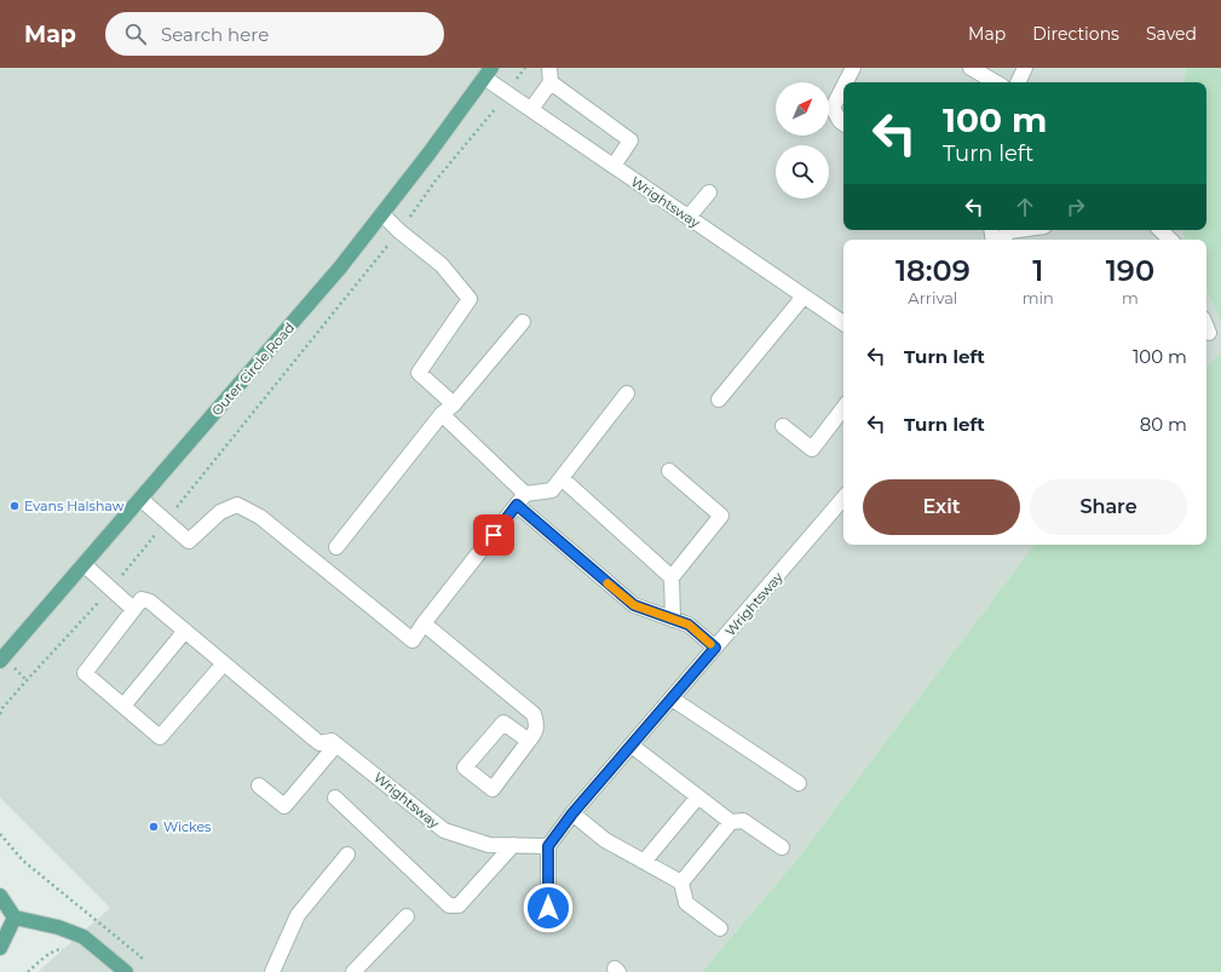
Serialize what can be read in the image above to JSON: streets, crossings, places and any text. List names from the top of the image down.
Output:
{
  "streets": {
    "main road": ["Outer Circle Road"],
    "street": ["Wrightsway"]
  },
  "crossings": [
    ["Wrightsway", "Outer Circle Road"]
  ],
  "places": ["Evans Halshaw", "Wickes"],
  "north": "top right",
  "page": {
    "header": "Map",
    "search": "Search here",
    "nav": ["Map", "Directions", "Saved"],
    "turn": ["100 m", "Turn left"],
    "eta": [
      "18:09",
      "Arrival",
      "1",
      "min",
      "190",
      "m"
    ],
    "list": [
      {
        "name": "Turn left",
        "value": "100 m"
      },
      {
        "name": "Turn left",
        "value": "80 m"
      }
    ],
    "buttons": ["Exit", "Share"]
  }
}
